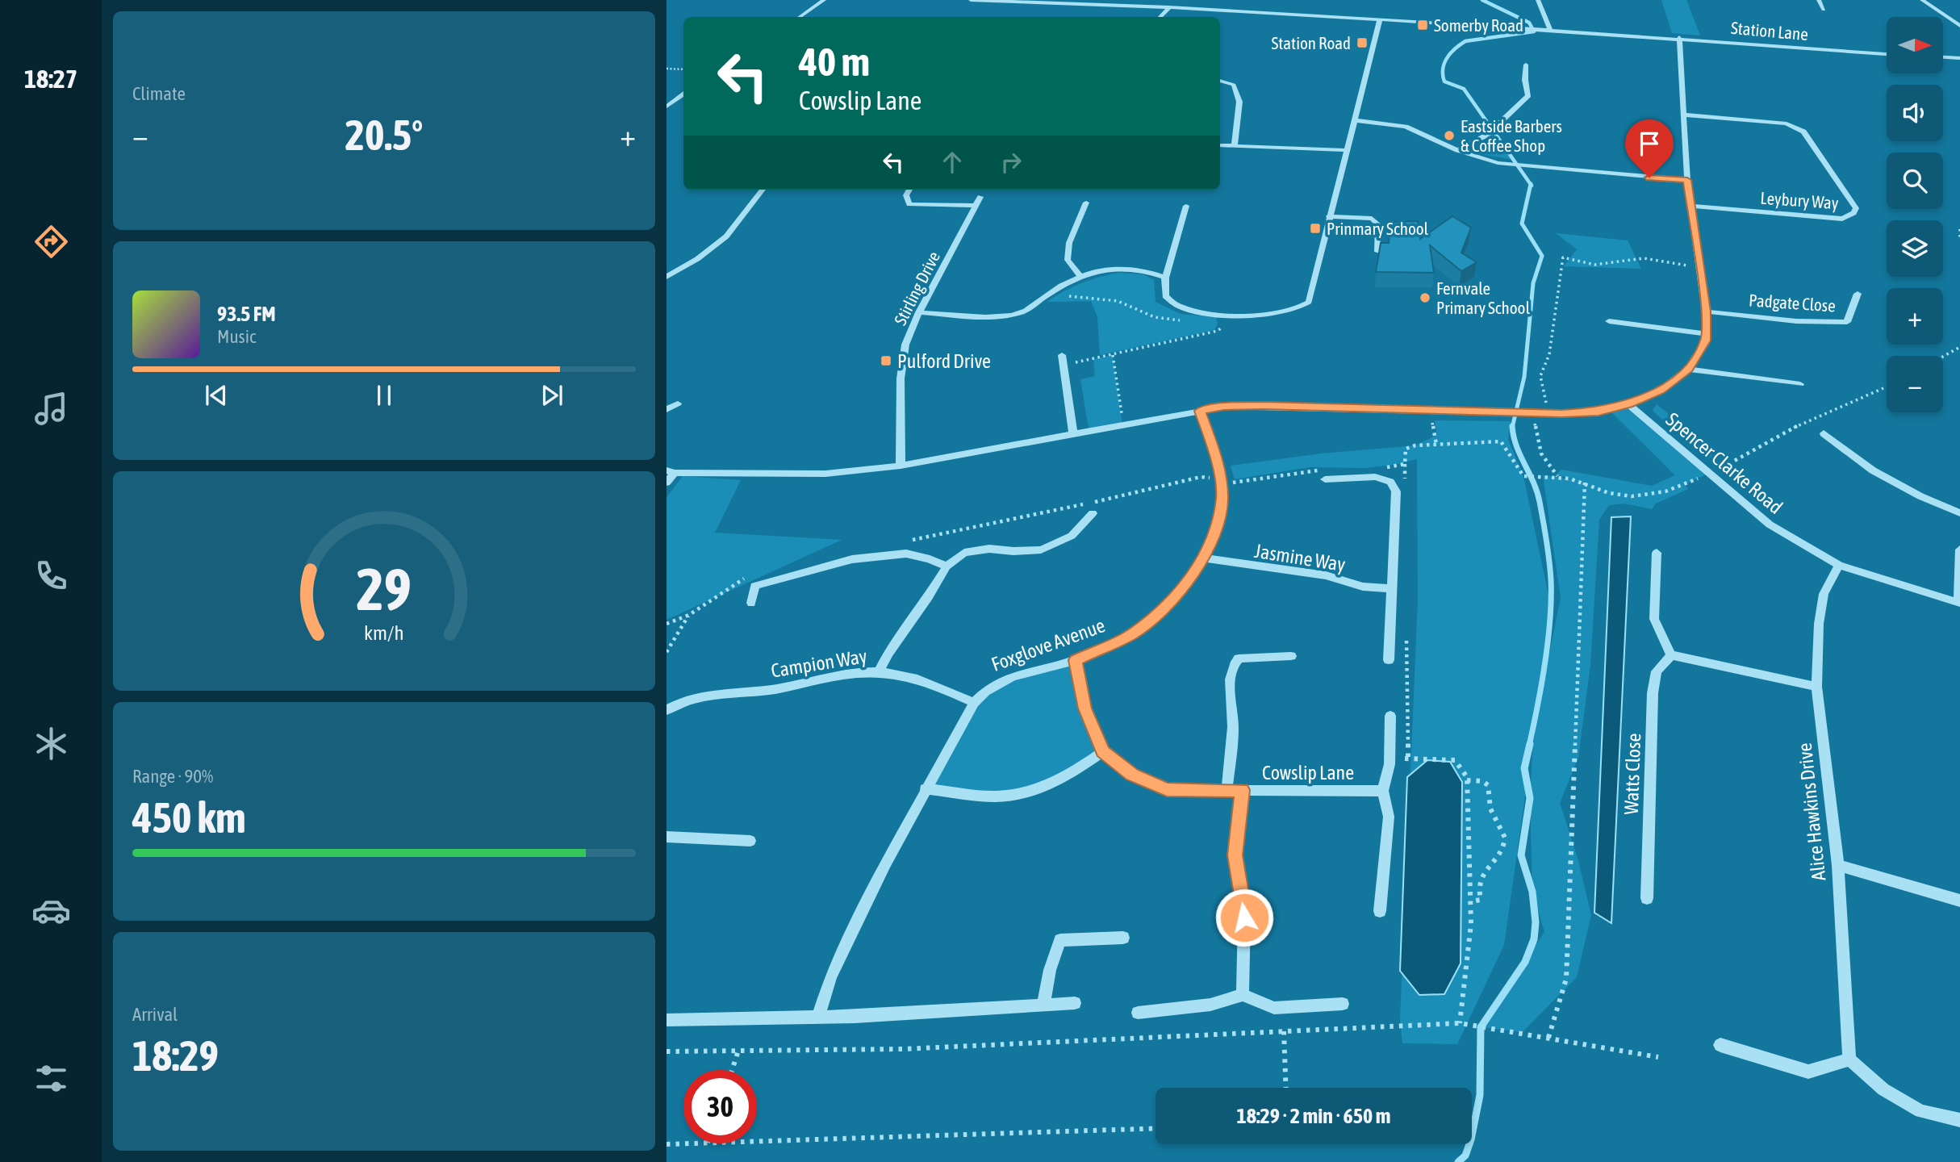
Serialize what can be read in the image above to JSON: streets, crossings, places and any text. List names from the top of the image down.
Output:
{
  "streets": {
    "street": [
      "Station Lane",
      "Leybury Way",
      "Stirling Drive",
      "Padgate Close",
      "Spencer Clarke Road",
      "Jasmine Way",
      "Foxglove Avenue",
      "Campion Way",
      "Cowslip Lane",
      "Watts Close",
      "Alice Hawkins Drive"
    ]
  },
  "crossings": [
    ["Spencer Clarke Road", "Alice Hawkins Drive"],
    ["Jasmine Way", "Foxglove Avenue"],
    ["Foxglove Avenue", "Campion Way"],
    ["Foxglove Avenue", "Cowslip Lane"]
  ],
  "places": {
    "transit": [
      "Somerby Road",
      "Station Road",
      "Prinmary School",
      "Pulford Drive"
    ],
    "other": ["Eastside Barbers & Coffee Shop", "Fernvale Primary School"]
  },
  "north": "right",
  "page": {
    "tabs": "18:27",
    "tile": [
      "Climate",
      ["Range · 90%", "450 km"],
      ["Arrival", "18:29"]
    ],
    "map_buttons": ["+", "−"],
    "turn": ["40 m", "Cowslip Lane"],
    "heat": ["−", "20.5°", "+"],
    "song": ["93.5 FM", "Music"],
    "limit": "30",
    "trip": "18:29 · 2 min · 650 m",
    "gauge": ["29", "km/h"]
  }
}
